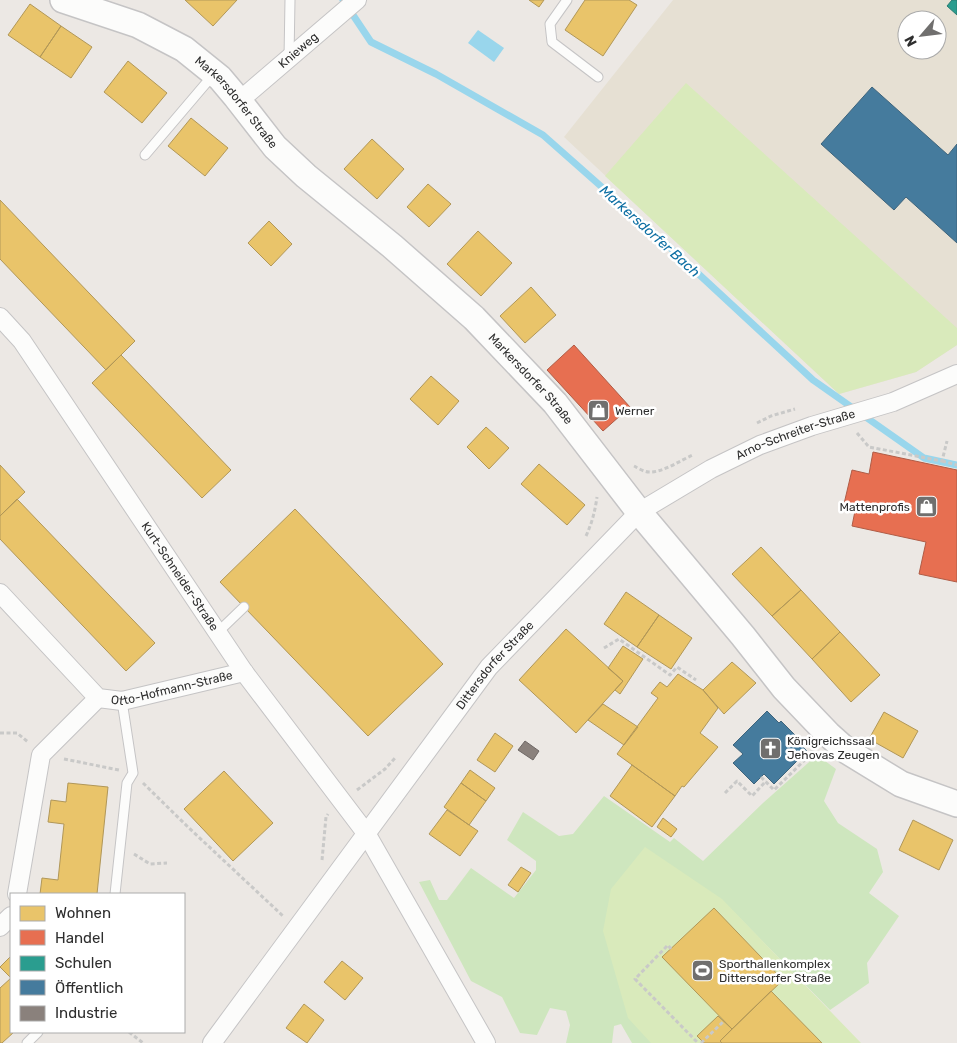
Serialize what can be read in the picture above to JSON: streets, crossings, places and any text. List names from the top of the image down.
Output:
{
  "streets": {
    "street": [
      "Knieweg",
      "Markersdorfer Straße",
      "Arno-Schreiter-Straße",
      "Kurt-Schneider-Straße",
      "Dittersdorfer Straße",
      "Otto-Hofmann-Straße"
    ]
  },
  "crossings": [
    ["Knieweg", "Markersdorfer Straße"],
    ["Markersdorfer Straße", "Arno-Schreiter-Straße"],
    ["Markersdorfer Straße", "Dittersdorfer Straße"],
    ["Arno-Schreiter-Straße", "Dittersdorfer Straße"],
    ["Kurt-Schneider-Straße", "Dittersdorfer Straße"],
    ["Kurt-Schneider-Straße", "Otto-Hofmann-Straße"]
  ],
  "water": ["Markersdorfer Bach"],
  "places": {
    "shop": ["Werner", "Mattenprofis"],
    "church": ["Königreichssaal Jehovas Zeugen"],
    "sports": ["Sporthallenkomplex Dittersdorfer Straße"]
  },
  "legend": [
    "Wohnen",
    "Handel",
    "Schulen",
    "Öffentlich",
    "Industrie"
  ],
  "north": "bottom left"
}
